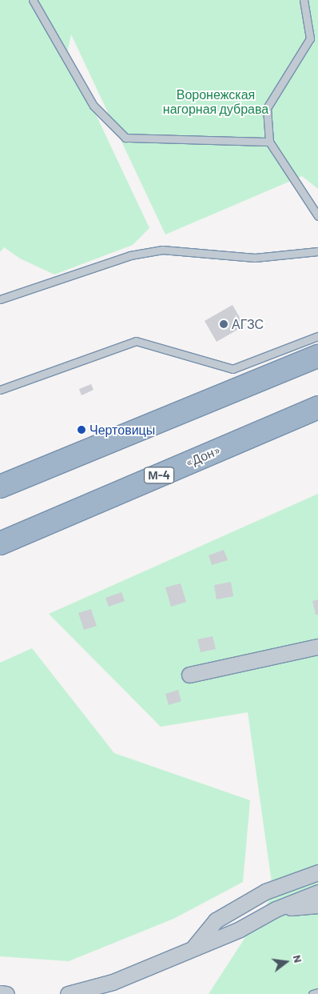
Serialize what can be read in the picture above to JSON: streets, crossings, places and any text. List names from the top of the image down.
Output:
{
  "streets": {
    "highway": ["«Дон»", "М-4"]
  },
  "parks": ["Воронежская нагорная дубрава"],
  "places": ["АГЗС", "Чертовицы"],
  "north": "right"
}
